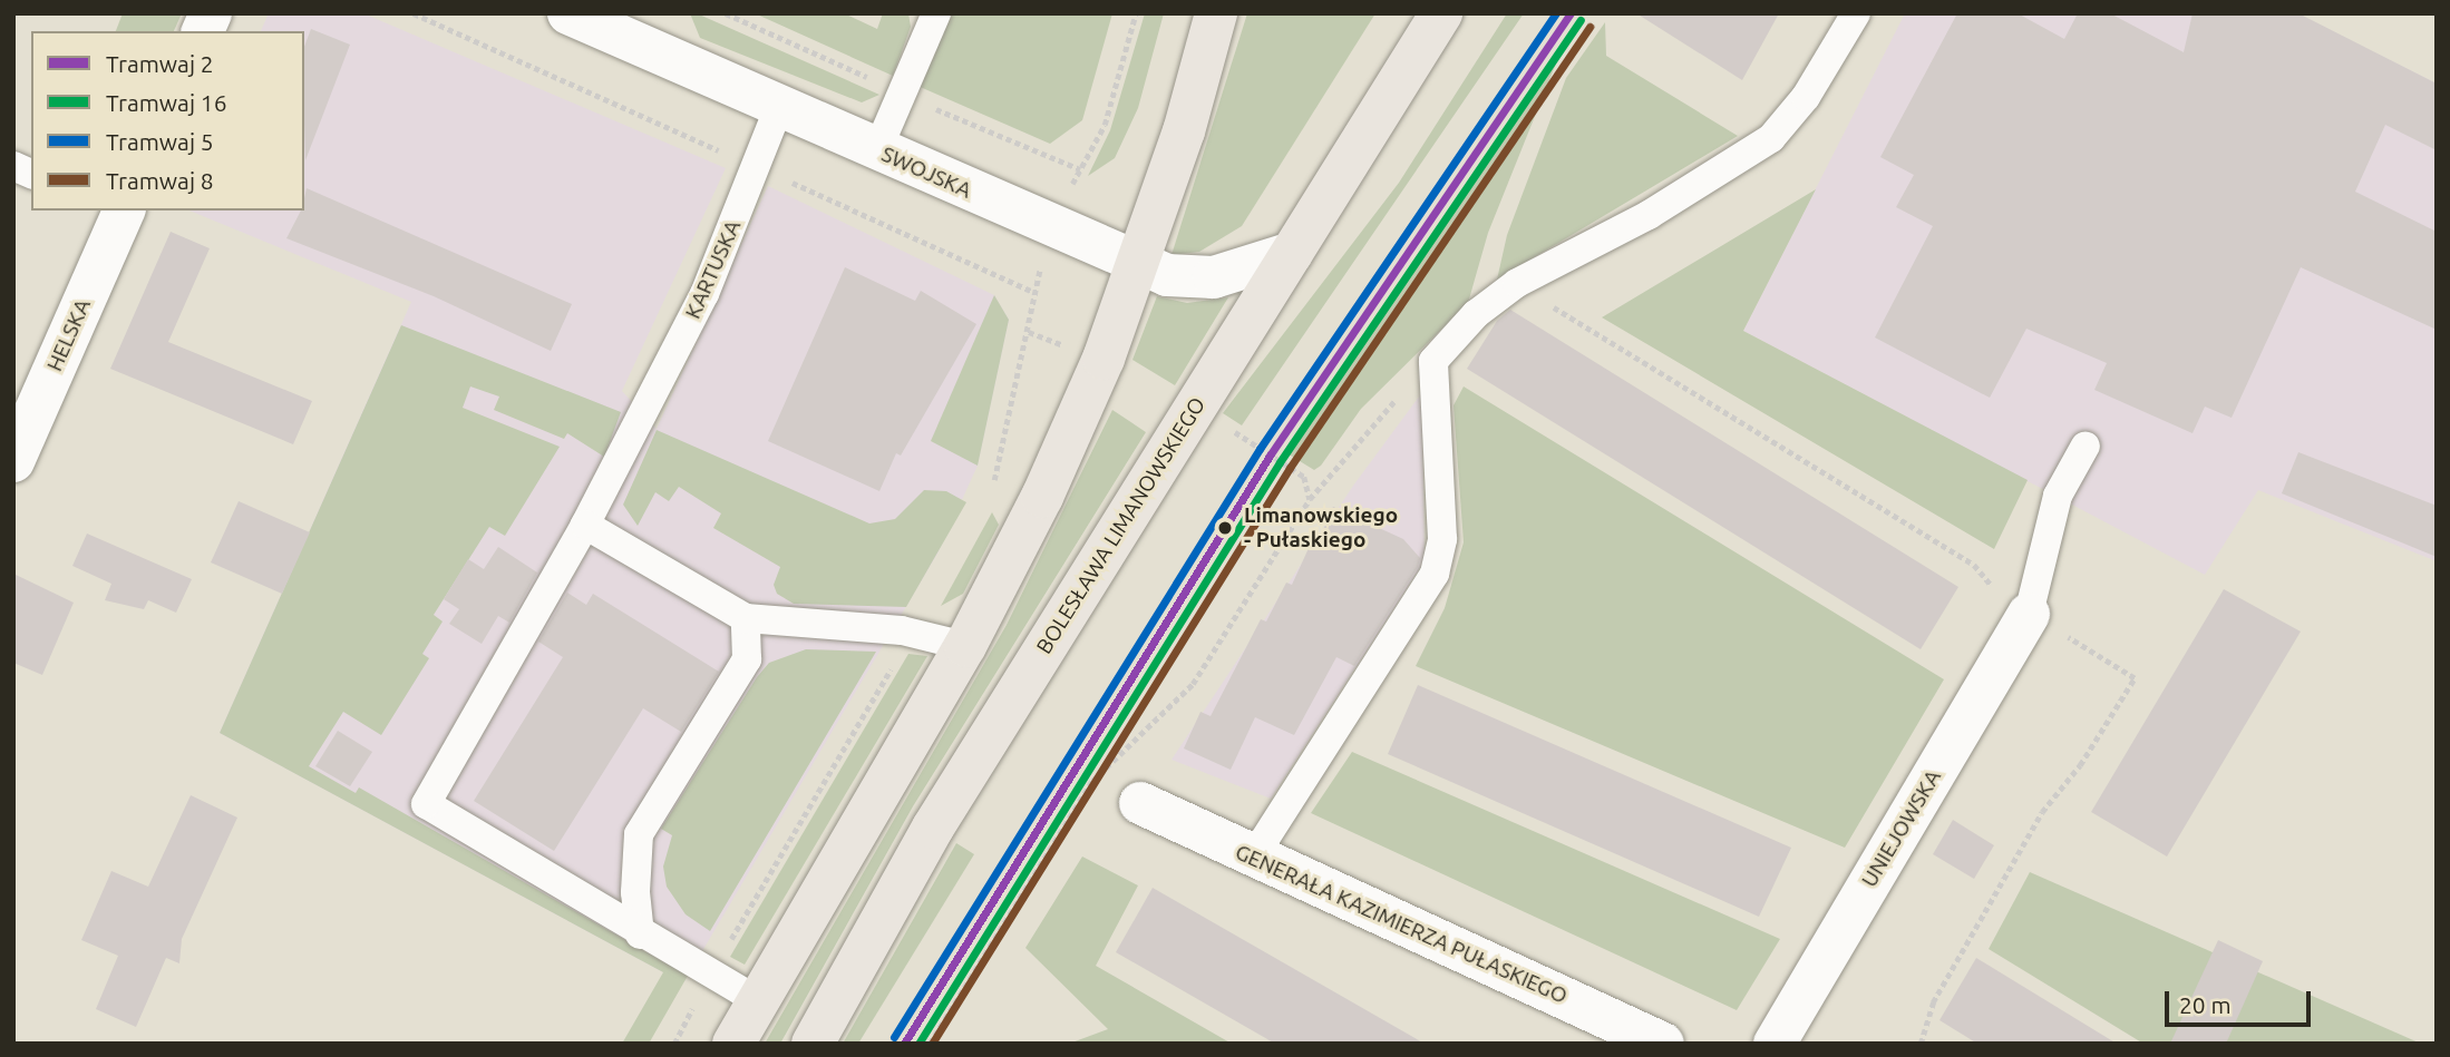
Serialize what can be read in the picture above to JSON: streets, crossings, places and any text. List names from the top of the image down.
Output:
{
  "streets": {
    "main road": ["BOLESŁAWA LIMANOWSKIEGO"],
    "street": [
      "SWOJSKA",
      "HELSKA",
      "UNIEJOWSKA",
      "GENERAŁA KAZIMIERZA PUŁASKIEGO"
    ],
    "lane": ["KARTUSKA"]
  },
  "crossings": [
    ["SWOJSKA", "KARTUSKA"],
    ["SWOJSKA", "BOLESŁAWA LIMANOWSKIEGO"]
  ],
  "places": ["Limanowskiego - Pułaskiego"],
  "lines": [
    "tram line 2",
    "tram line 5",
    "tram line 16",
    "tram line 8"
  ],
  "legend": [
    "Tramwaj 2",
    "Tramwaj 16",
    "Tramwaj 5",
    "Tramwaj 8"
  ],
  "scale_bar": "20 m"
}
